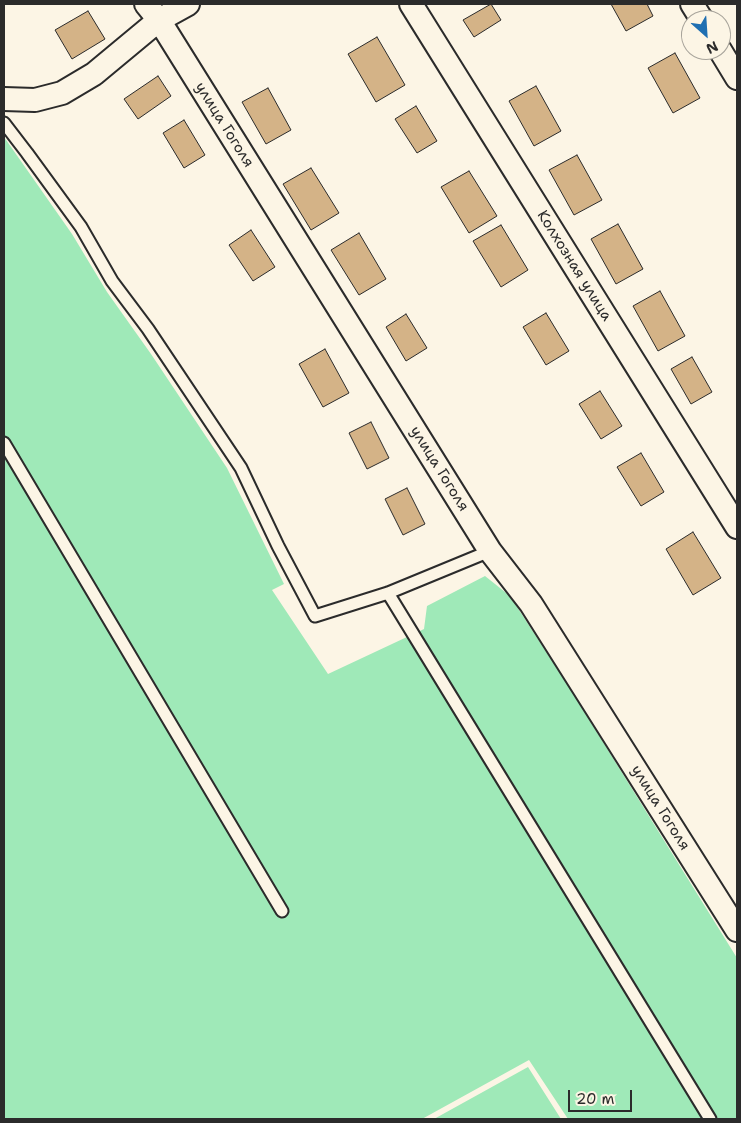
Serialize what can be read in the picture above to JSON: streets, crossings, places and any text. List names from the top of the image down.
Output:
{
  "streets": {
    "street": ["улица Гоголя", "Колхозная улица"]
  },
  "scale_bar": "20 m",
  "north": "bottom right"
}
